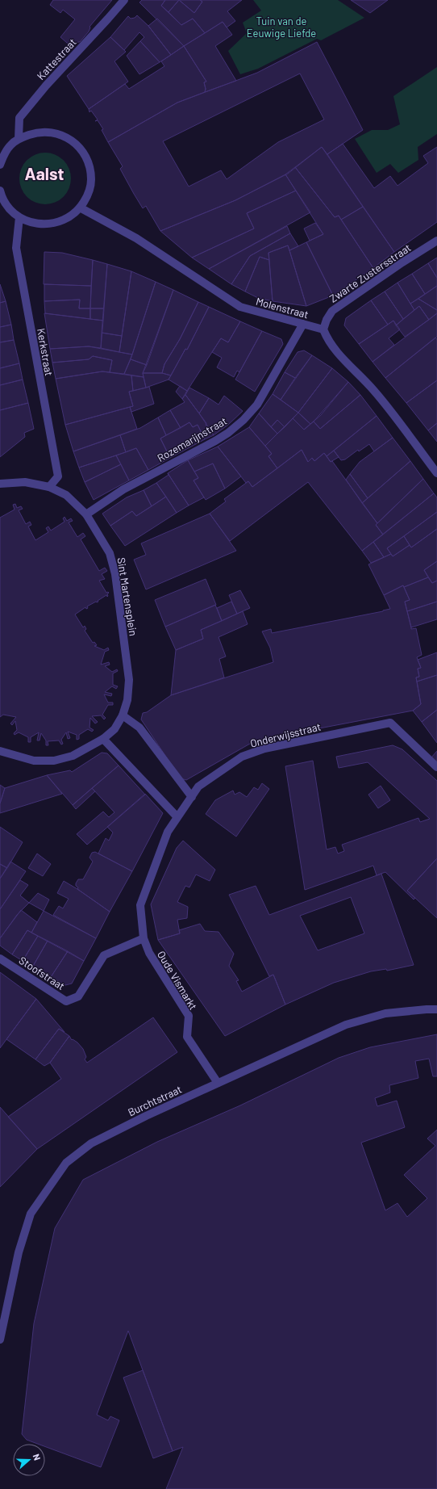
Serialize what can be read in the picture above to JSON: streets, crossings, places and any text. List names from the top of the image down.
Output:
{
  "streets": {
    "street": [
      "Kattestraat",
      "Zwarte Zustersstraat",
      "Molenstraat",
      "Kerkstraat",
      "Rozemarijnstraat",
      "Sint Martensplein",
      "Onderwijsstraat",
      "Stoofstraat",
      "Oude Vismarkt",
      "Burchtstraat"
    ]
  },
  "crossings": [
    ["Zwarte Zustersstraat", "Molenstraat"],
    ["Molenstraat", "Rozemarijnstraat"],
    ["Kerkstraat", "Sint Martensplein"],
    ["Rozemarijnstraat", "Sint Martensplein"],
    ["Onderwijsstraat", "Stoofstraat"],
    ["Onderwijsstraat", "Oude Vismarkt"],
    ["Stoofstraat", "Oude Vismarkt"],
    ["Oude Vismarkt", "Burchtstraat"]
  ],
  "districts": ["Aalst"],
  "parks": ["Tuin van de Eeuwige Liefde"],
  "north": "right"
}
